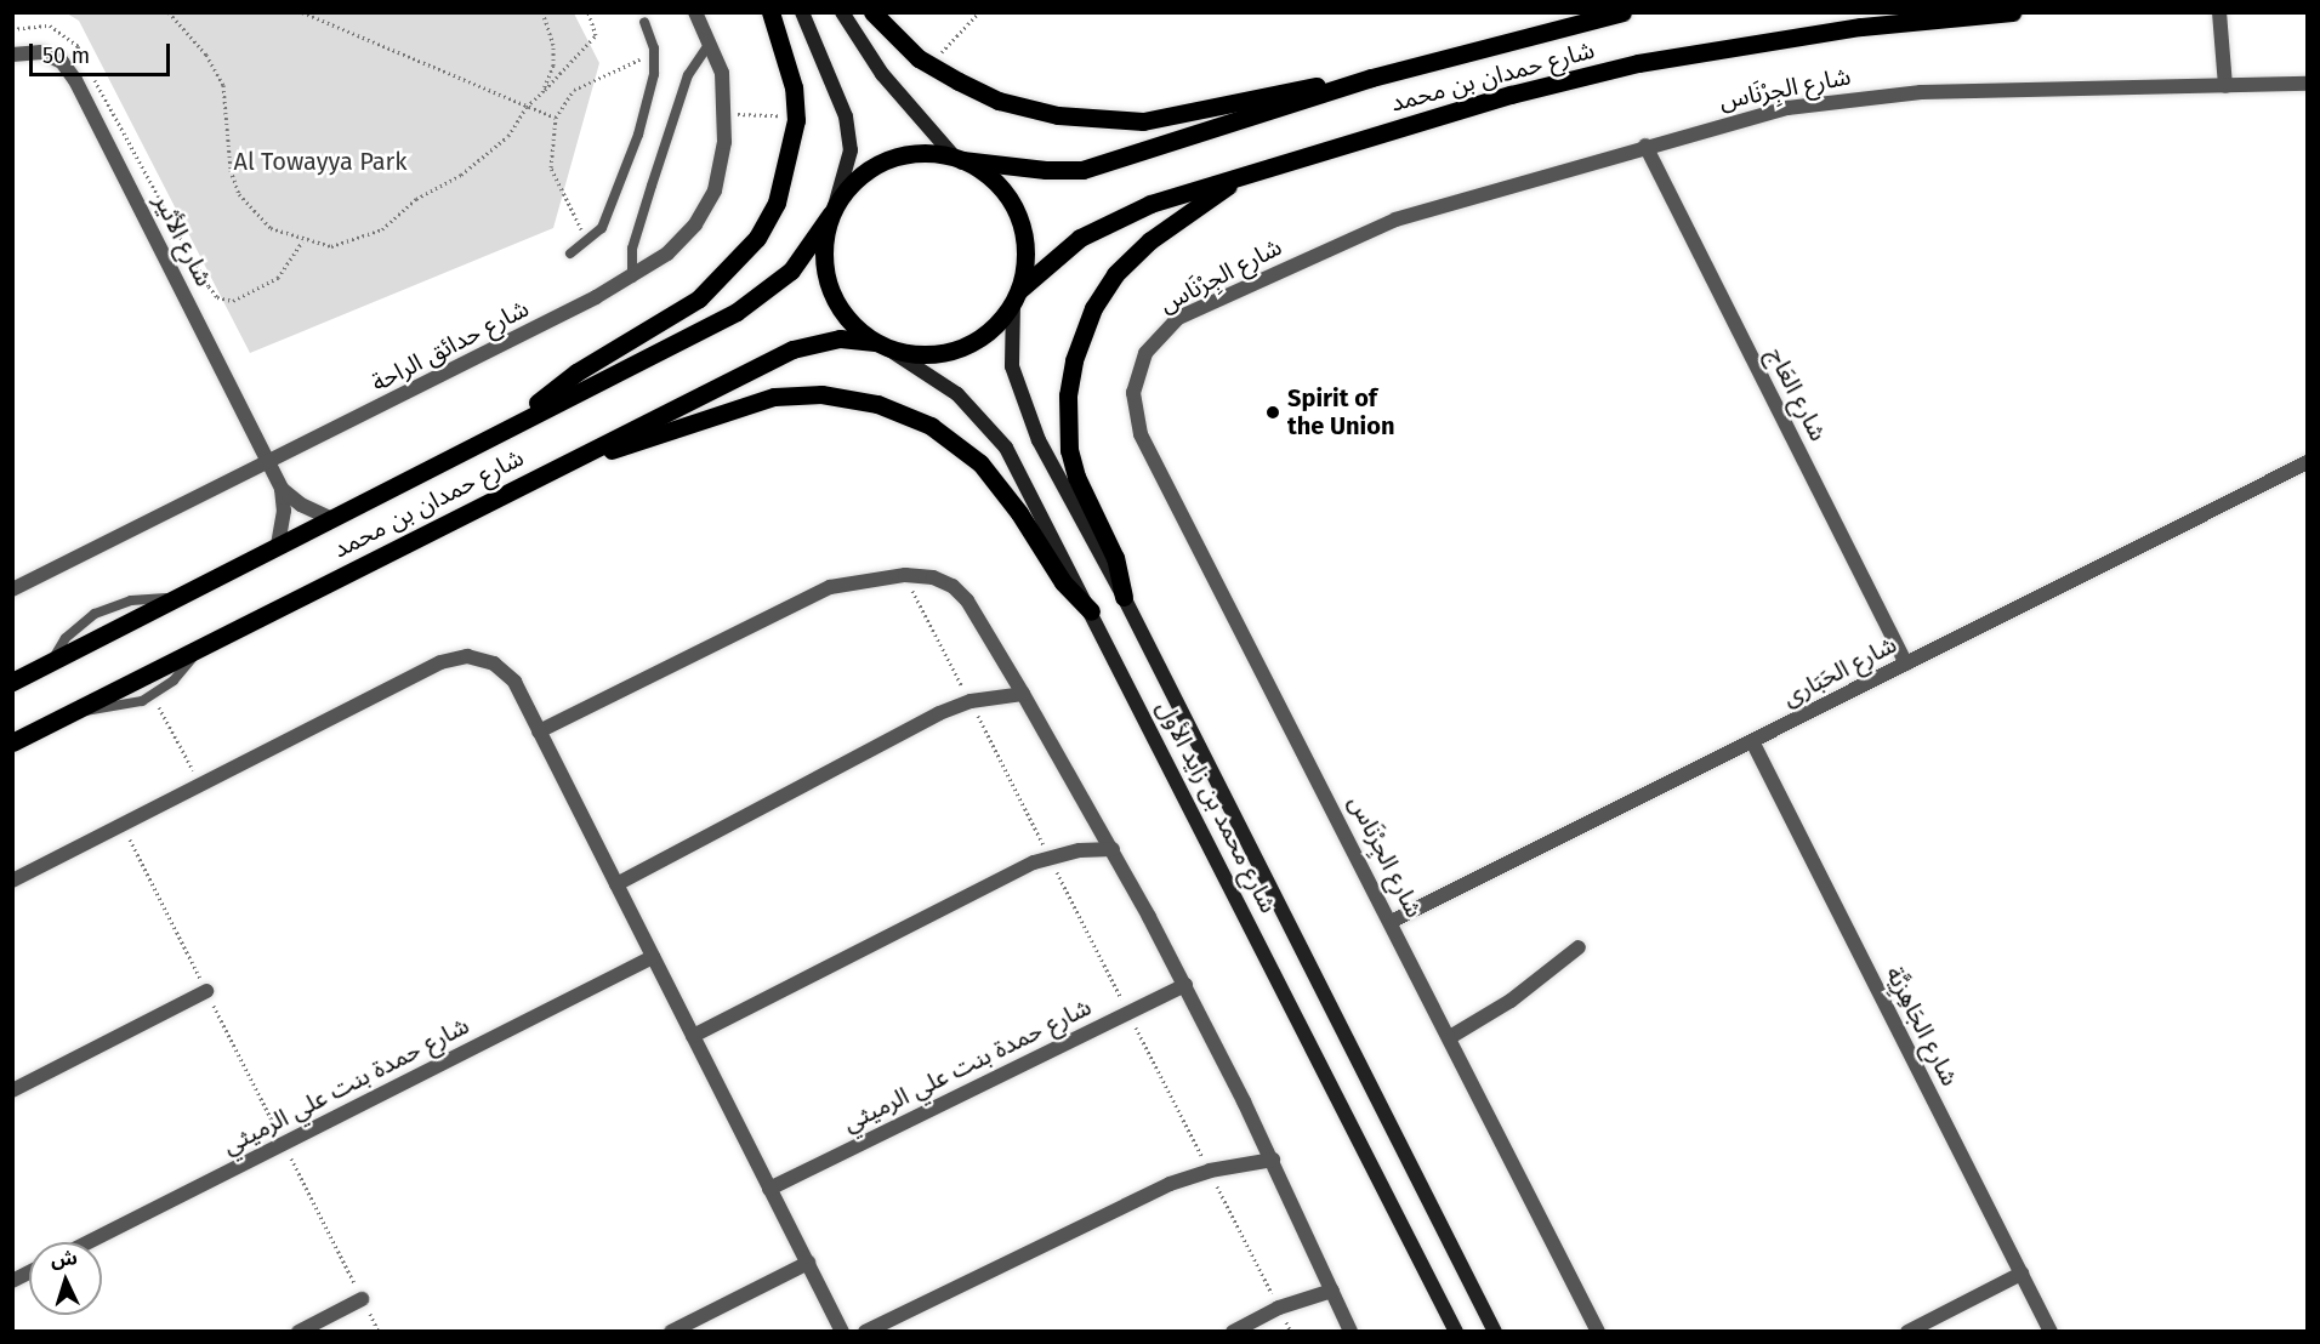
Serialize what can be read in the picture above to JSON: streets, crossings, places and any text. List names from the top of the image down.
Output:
{
  "streets": {
    "main road": ["شارع حمدان بن محمد", "شارع محمد بن زايد الأول"],
    "street": [
      "شارع الجِرْنَاس",
      "شارع الأثير",
      "شارع حدائق الراحة",
      "شارع العَاج",
      "شارع الحَبَارى",
      "شارع الجَاهِزِيَّة",
      "شارع حمدة بنت علي الرميثي"
    ]
  },
  "crossings": [
    ["شارع حمدان بن محمد", "شارع الأثير"],
    ["شارع حمدان بن محمد", "شارع محمد بن زايد الأول"],
    ["شارع الجِرْنَاس", "شارع العَاج"],
    ["شارع الجِرْنَاس", "شارع الحَبَارى"],
    ["شارع الأثير", "شارع حدائق الراحة"],
    ["شارع العَاج", "شارع الحَبَارى"],
    ["شارع الحَبَارى", "شارع الجَاهِزِيَّة"]
  ],
  "parks": ["Al Towayya Park"],
  "places": ["Spirit of the Union"],
  "scale_bar": "50 m",
  "north": "top"
}
